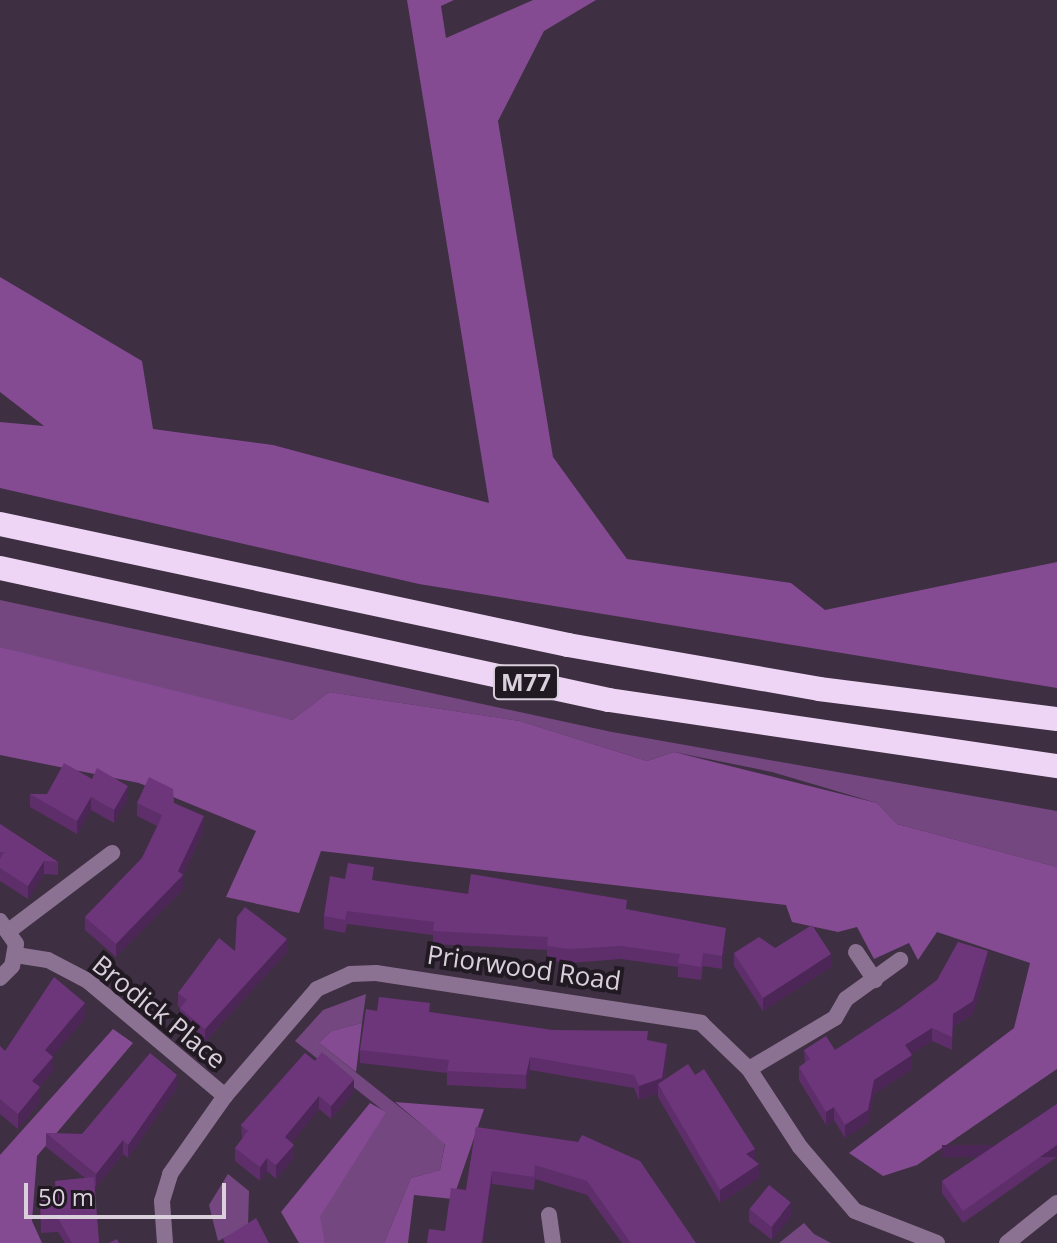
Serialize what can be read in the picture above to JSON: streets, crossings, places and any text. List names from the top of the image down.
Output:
{
  "streets": {
    "highway": ["M77"],
    "street": ["Priorwood Road", "Brodick Place"]
  },
  "crossings": [
    ["Priorwood Road", "Brodick Place"]
  ],
  "scale_bar": "50 m"
}
